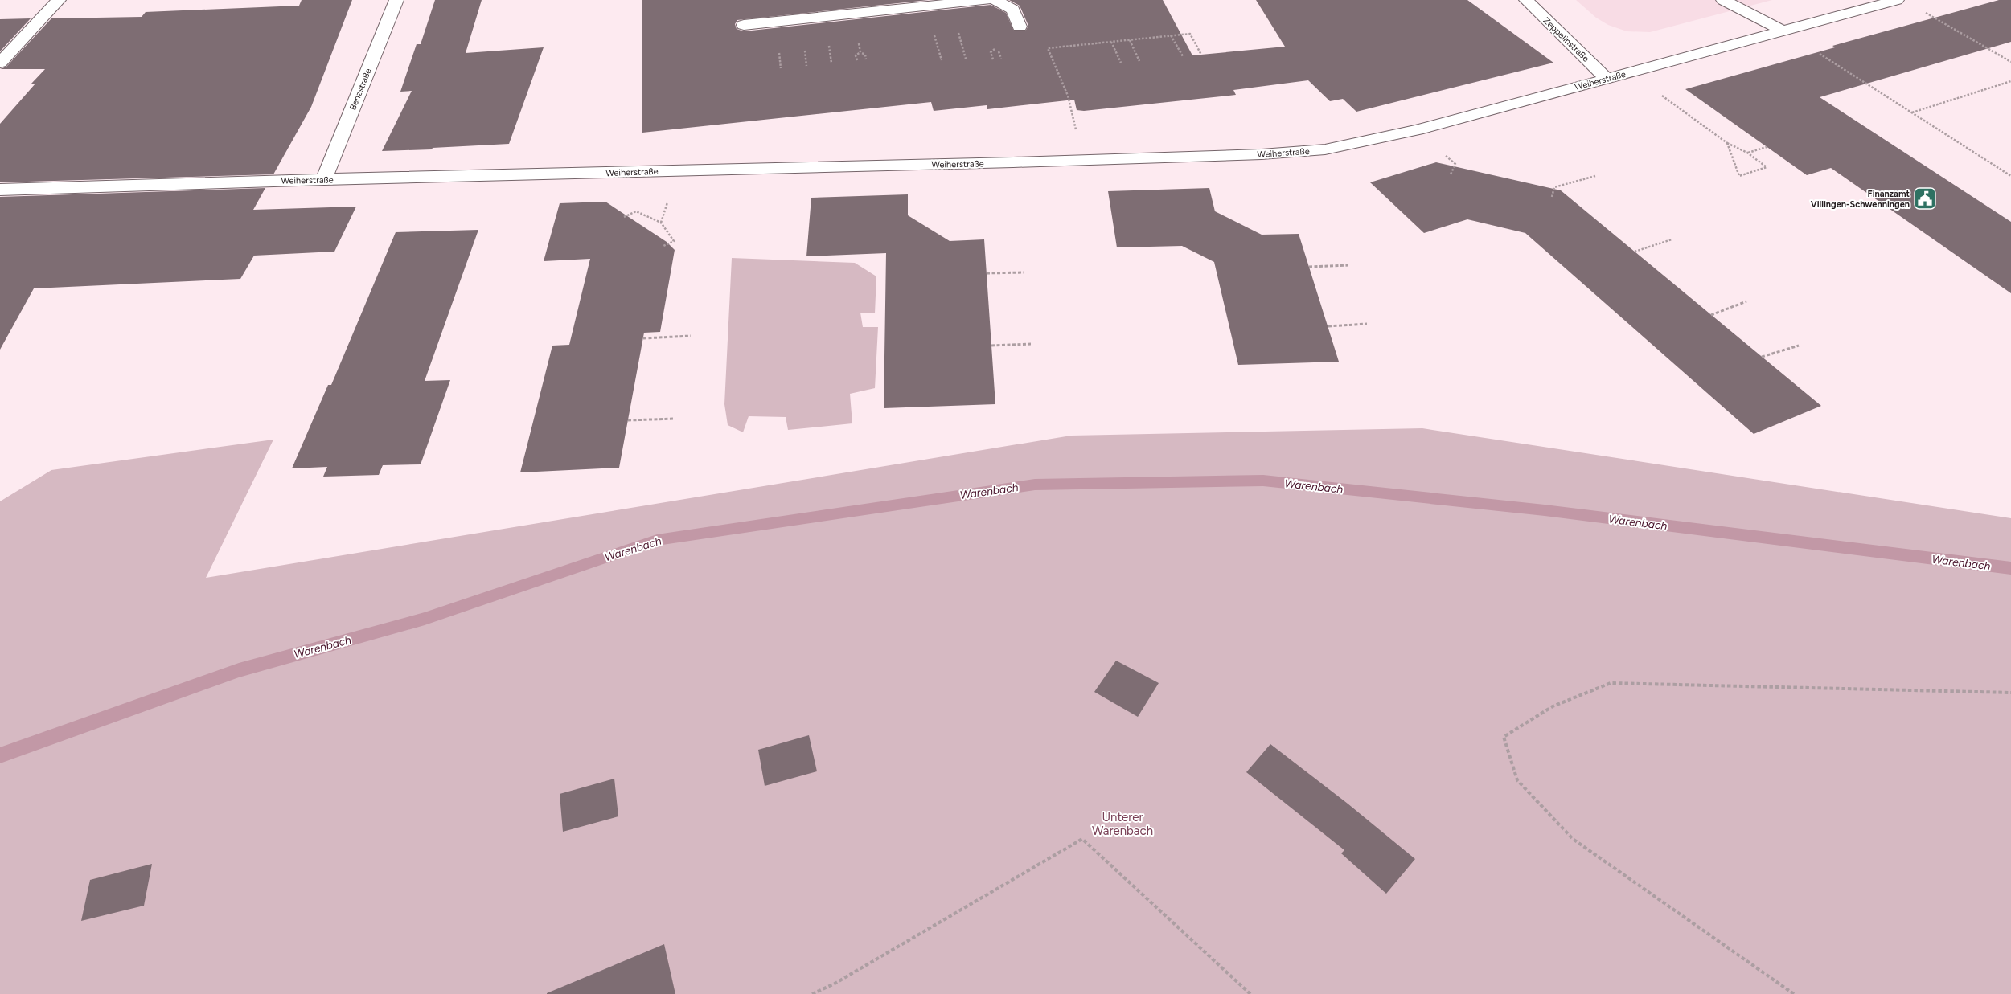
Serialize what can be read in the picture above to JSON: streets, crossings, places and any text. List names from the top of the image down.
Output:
{
  "streets": {
    "street": ["Zeppelinstraße", "Weiherstraße", "Benzstraße"]
  },
  "crossings": [
    ["Zeppelinstraße", "Weiherstraße"],
    ["Weiherstraße", "Benzstraße"]
  ],
  "water": ["Warenbach"],
  "parks": ["Unterer Warenbach"],
  "places": {
    "public building": ["Finanzamt Villingen-Schwenningen"]
  }
}
